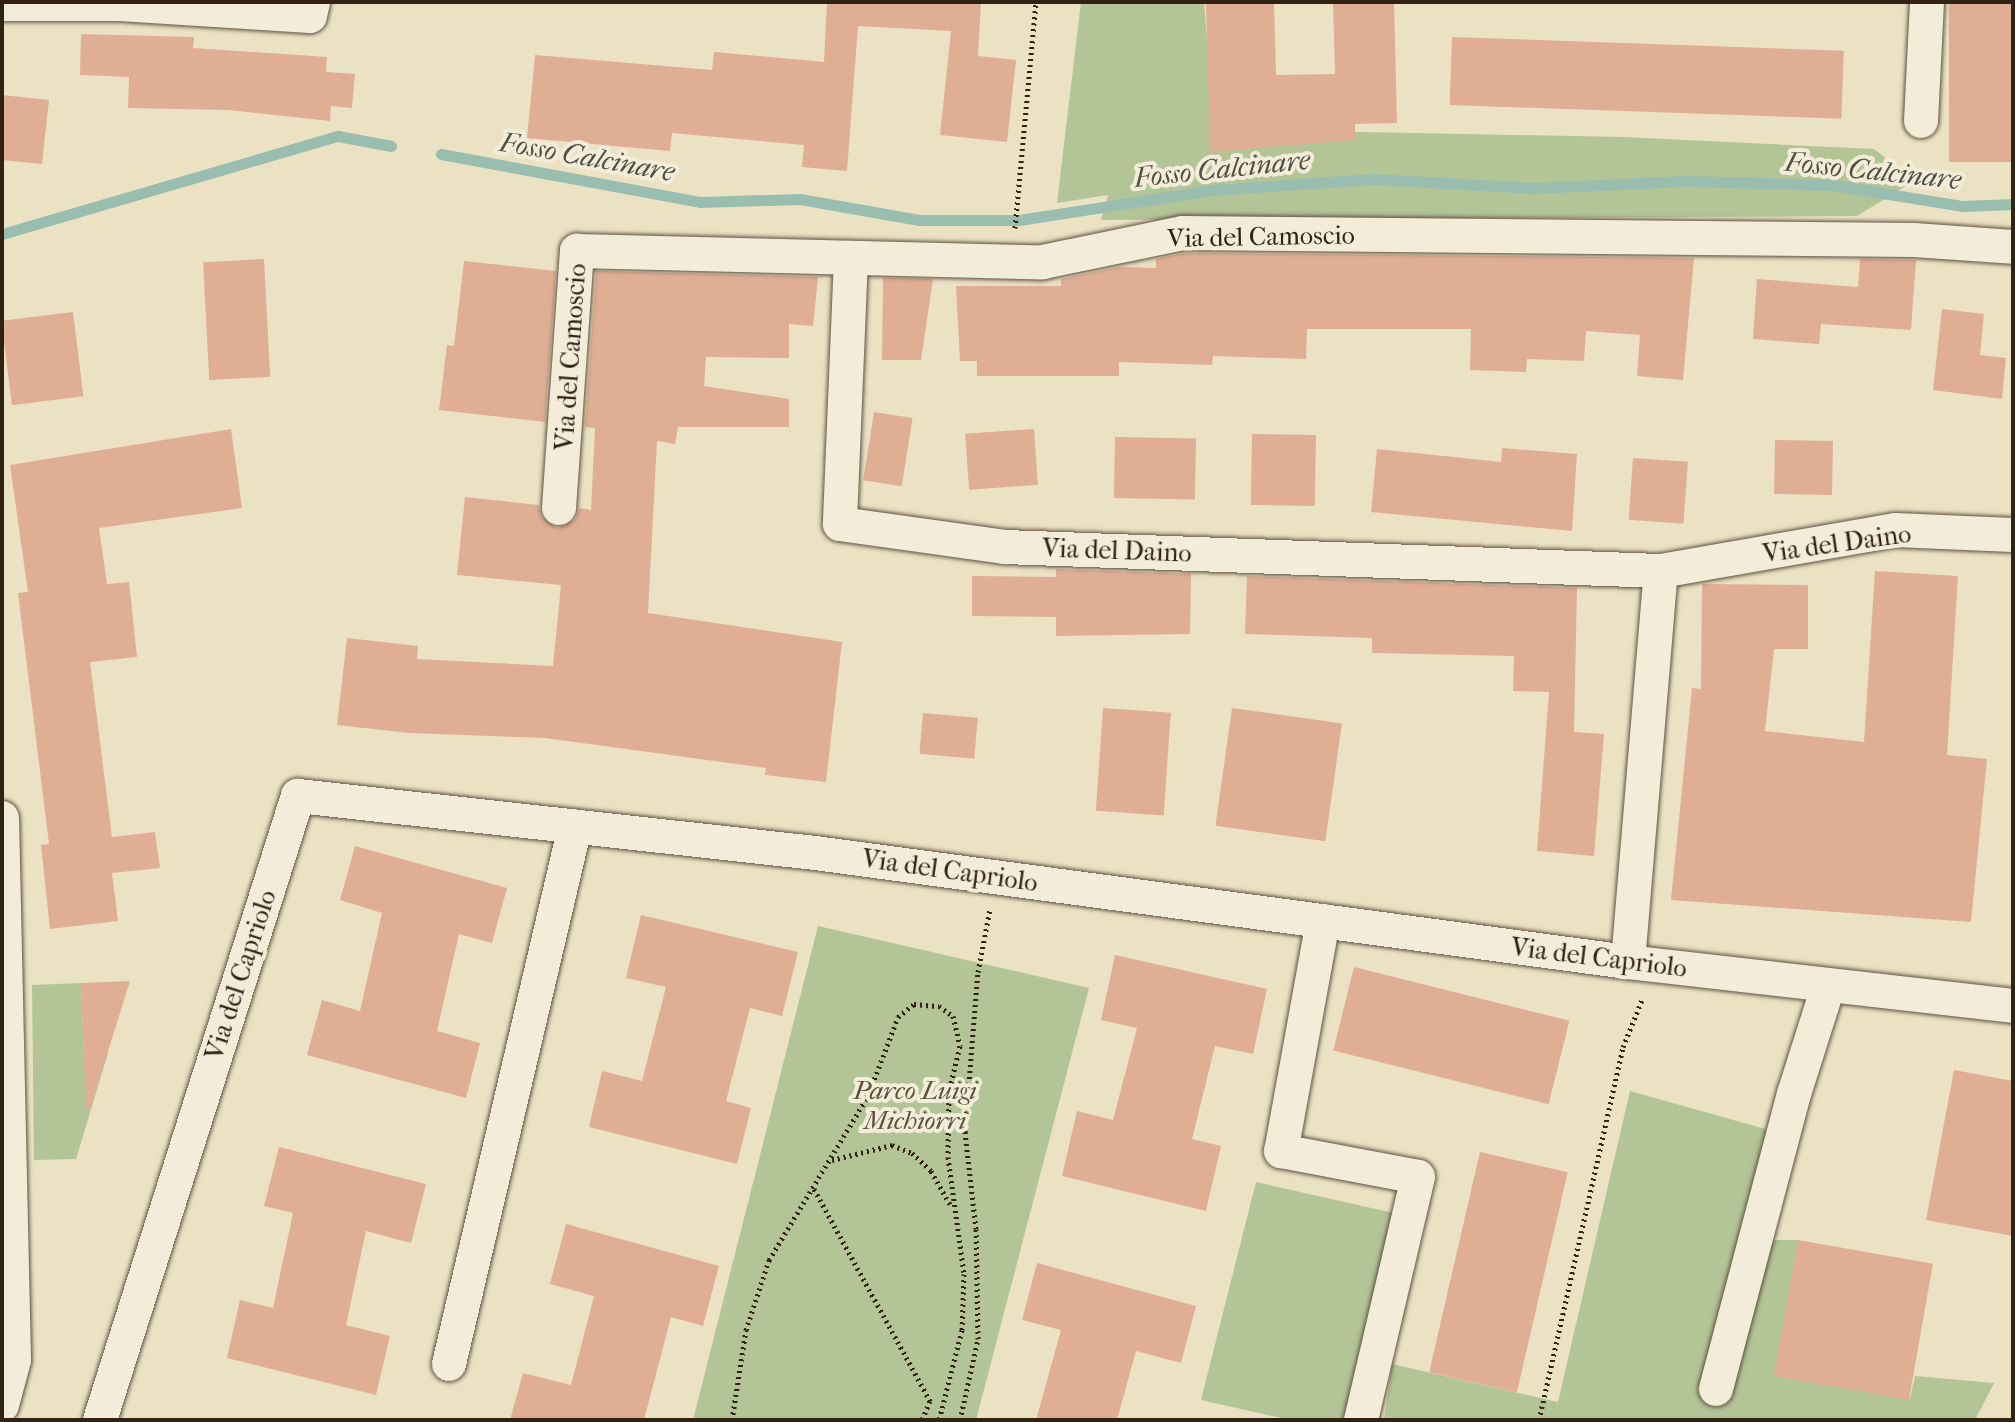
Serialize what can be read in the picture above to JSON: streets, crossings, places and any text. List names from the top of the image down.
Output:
{
  "streets": {
    "street": ["Via del Camoscio", "Via del Daino", "Via del Capriolo"]
  },
  "crossings": [
    ["Via del Camoscio", "Via del Daino"]
  ],
  "water": ["Fosso Calcinare"],
  "parks": ["Parco Luigi Michiorri"]
}
